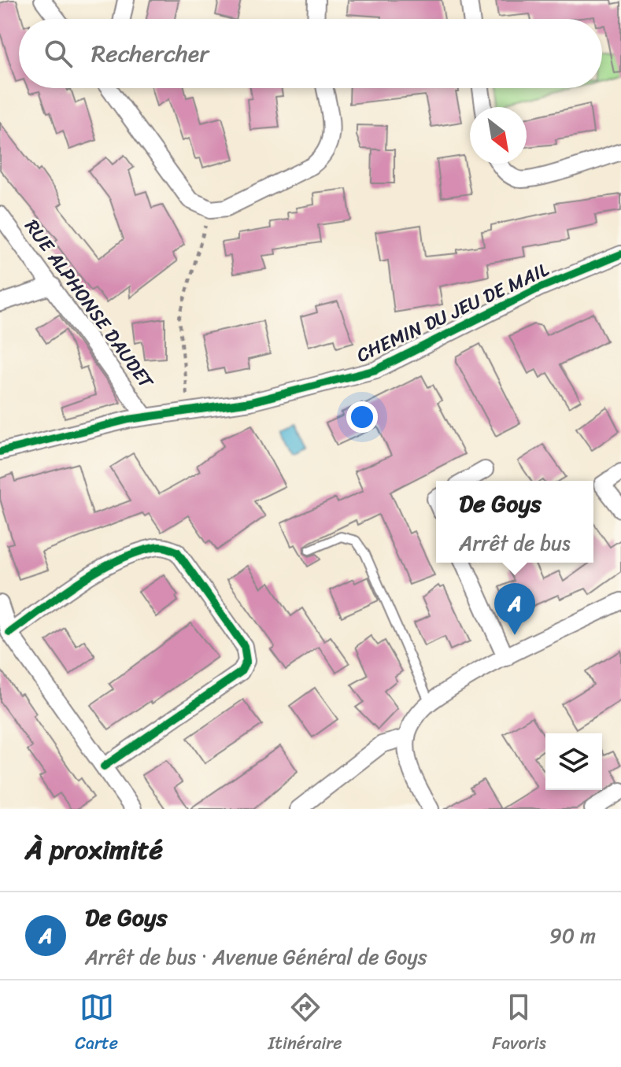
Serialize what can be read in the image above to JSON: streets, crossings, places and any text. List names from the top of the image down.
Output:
{
  "streets": {
    "street": ["RUE ALPHONSE DAUDET", "CHEMIN DU JEU DE MAIL"]
  },
  "crossings": [
    ["RUE ALPHONSE DAUDET", "CHEMIN DU JEU DE MAIL"]
  ],
  "north": "bottom right",
  "page": {
    "search": "Rechercher",
    "popup": ["De Goys", "Arrêt de bus"],
    "pins": "A",
    "heading": "À proximité",
    "list": [
      {
        "mark": "A",
        "name": "De Goys",
        "note": "Arrêt de bus · Avenue Général de Goys",
        "value": "90 m"
      }
    ],
    "nav": ["Carte", "Itinéraire", "Favoris"]
  }
}
